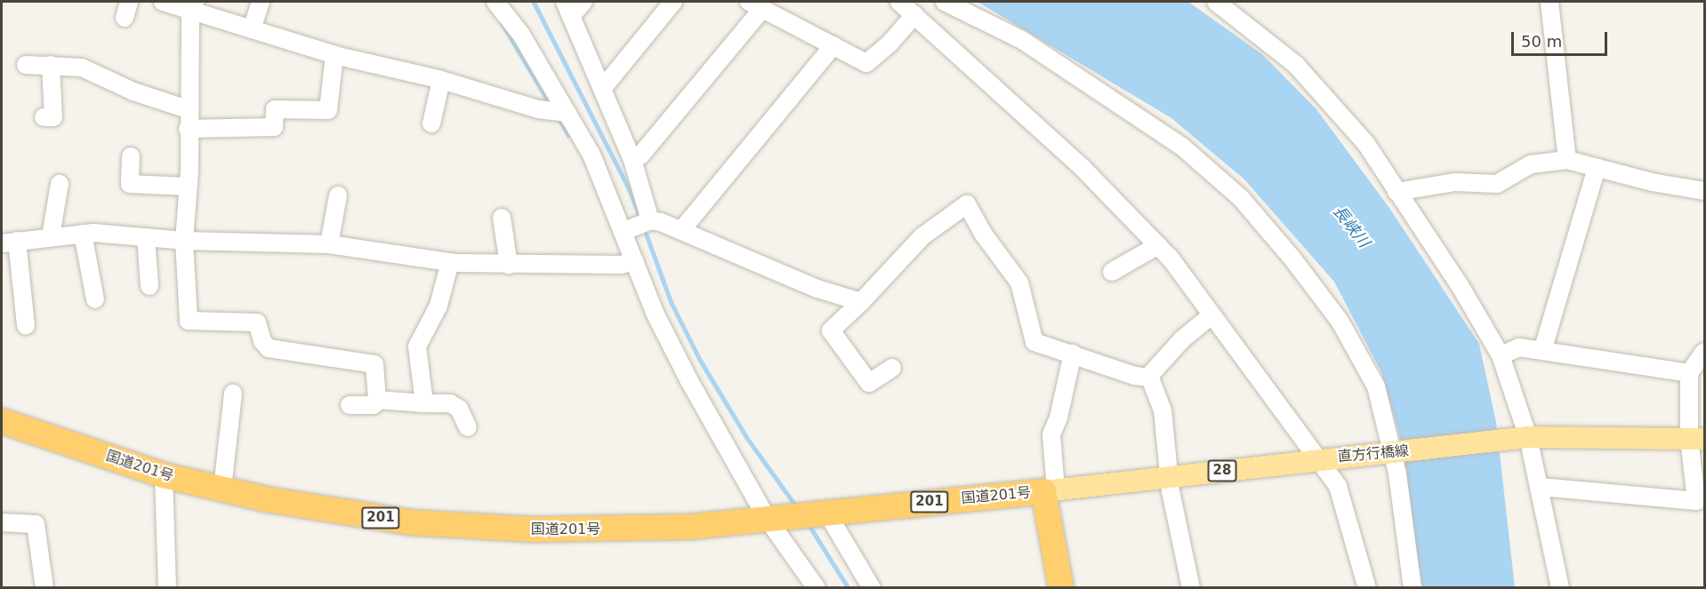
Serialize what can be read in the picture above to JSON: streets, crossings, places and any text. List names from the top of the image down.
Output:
{
  "streets": {
    "highway": ["国道201号", "201"],
    "main road": ["直方行橋線", "28"]
  },
  "crossings": [
    ["直方行橋線", "国道201号"]
  ],
  "water": ["長峡川"],
  "scale_bar": "50 m"
}
